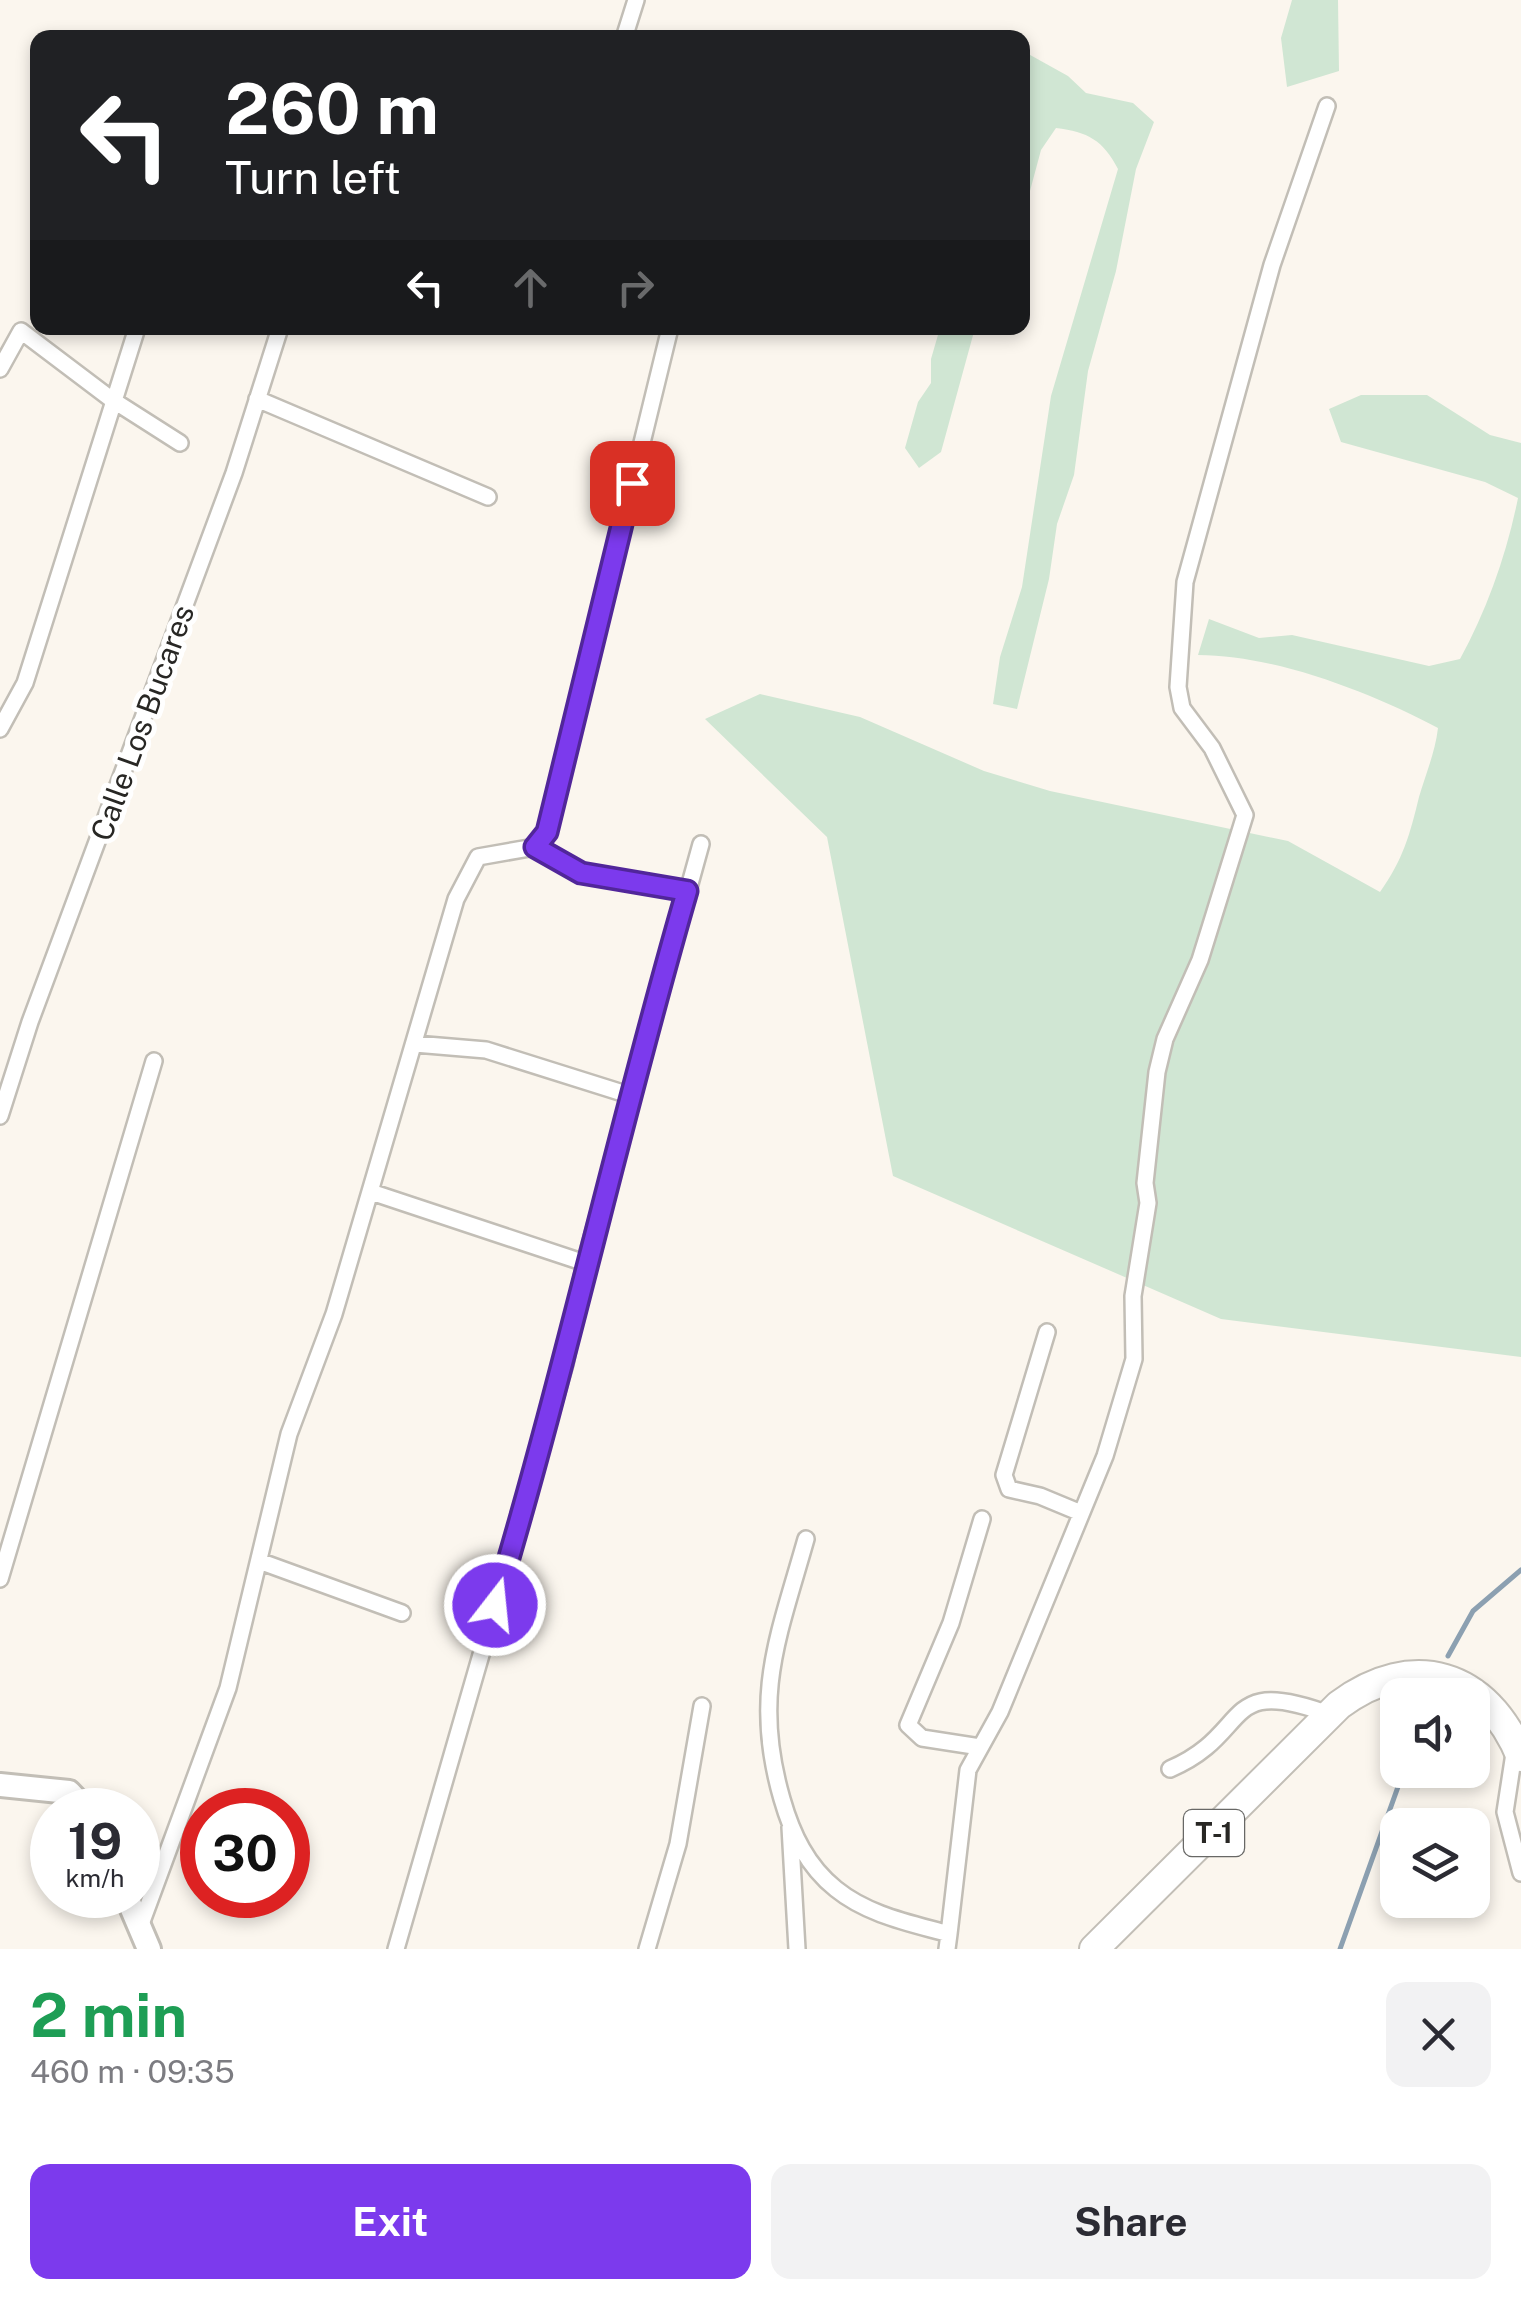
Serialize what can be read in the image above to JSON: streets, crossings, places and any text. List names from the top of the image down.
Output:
{
  "streets": {
    "highway": ["T-1"],
    "street": ["Calle Los Bucares"]
  },
  "page": {
    "turn": ["260 m", "Turn left"],
    "speed": "19 km/h",
    "limit": "30",
    "heading": ["2 min", "460 m · 09:35"],
    "buttons": ["Exit", "Share"]
  }
}
